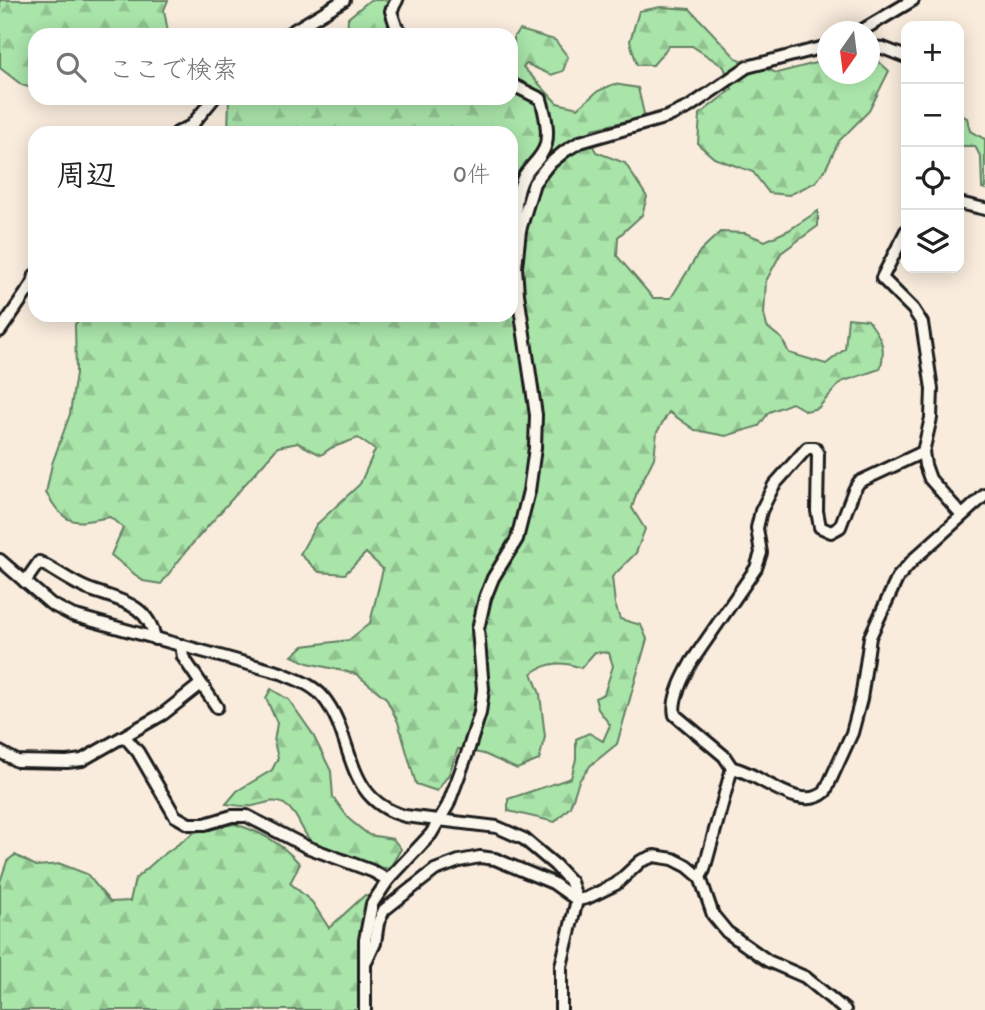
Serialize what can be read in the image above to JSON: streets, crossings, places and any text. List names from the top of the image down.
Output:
{
  "north": "bottom",
  "page": {
    "map_buttons": ["+", "−"],
    "search": "ここで検索",
    "heading": ["周辺", "0件"]
  }
}
